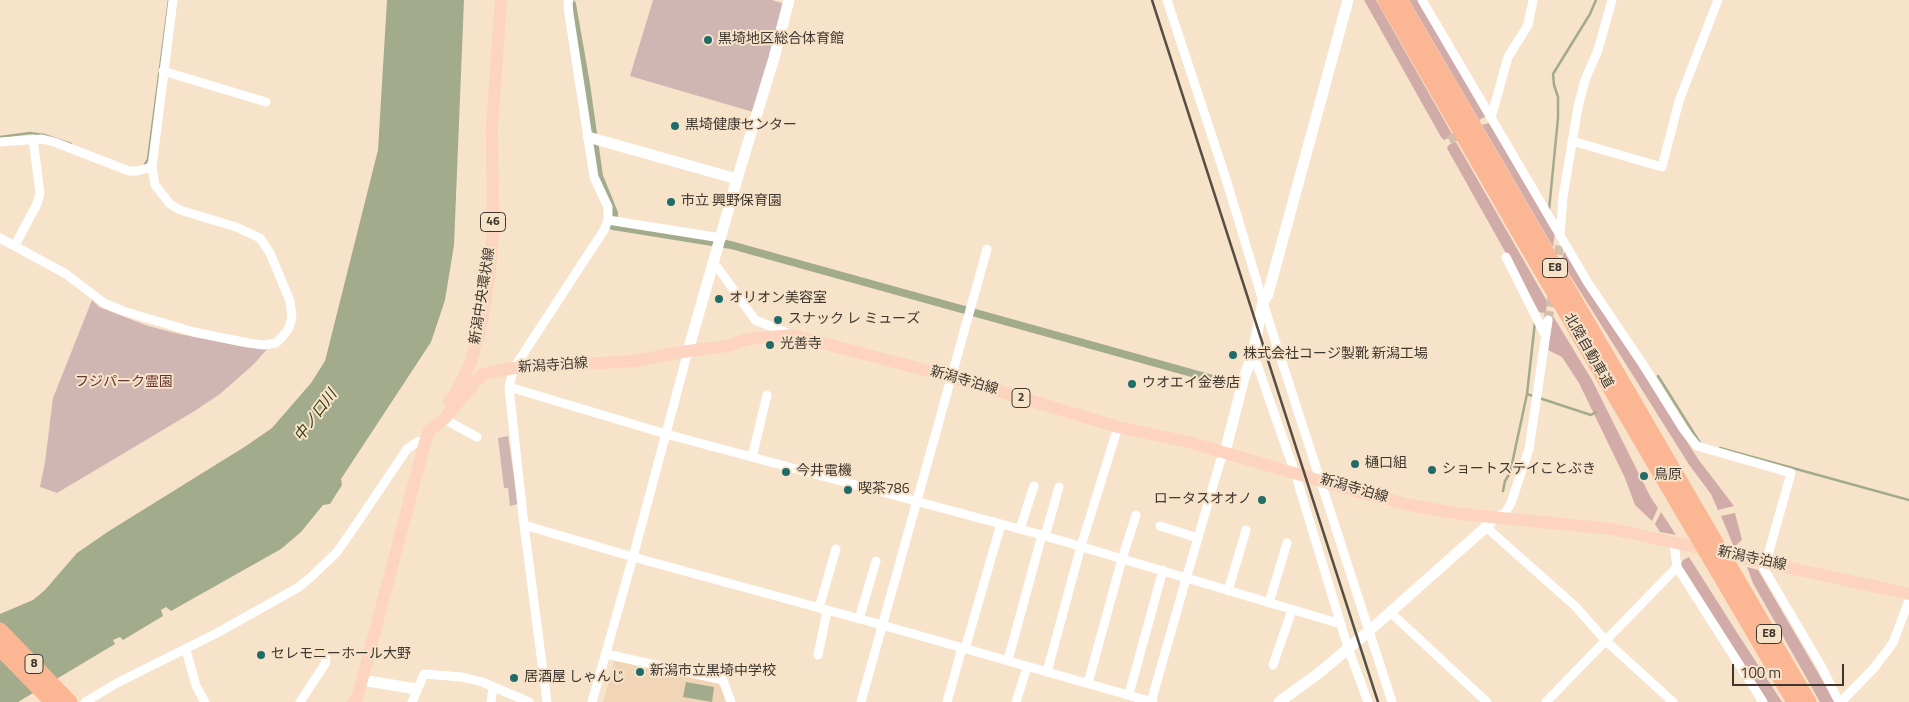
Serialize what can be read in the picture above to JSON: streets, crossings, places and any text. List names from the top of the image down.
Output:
{
  "streets": {
    "highway": ["E8", "北陸自動車道", "8"],
    "main road": [
      "46",
      "新潟中央環状線",
      "新潟寺泊線",
      "2"
    ]
  },
  "crossings": [
    ["新潟中央環状線", "新潟寺泊線"]
  ],
  "water": ["中ノ口川"],
  "parks": ["フジパーク霊園"],
  "places": [
    "黒埼地区総合体育館",
    "黒埼健康センター",
    "市立 興野保育園",
    "オリオン美容室",
    "スナック レ ミューズ",
    "光善寺",
    "株式会社コージ製靴 新潟工場",
    "ウオエイ金巻店",
    "樋口組",
    "ショートステイことぶき",
    "今井電機",
    "鳥原",
    "喫茶786",
    "ロータスオオノ",
    "セレモニーホール大野",
    "新潟市立黒埼中学校",
    "居酒屋 しゃんじ"
  ],
  "scale_bar": "100 m"
}
